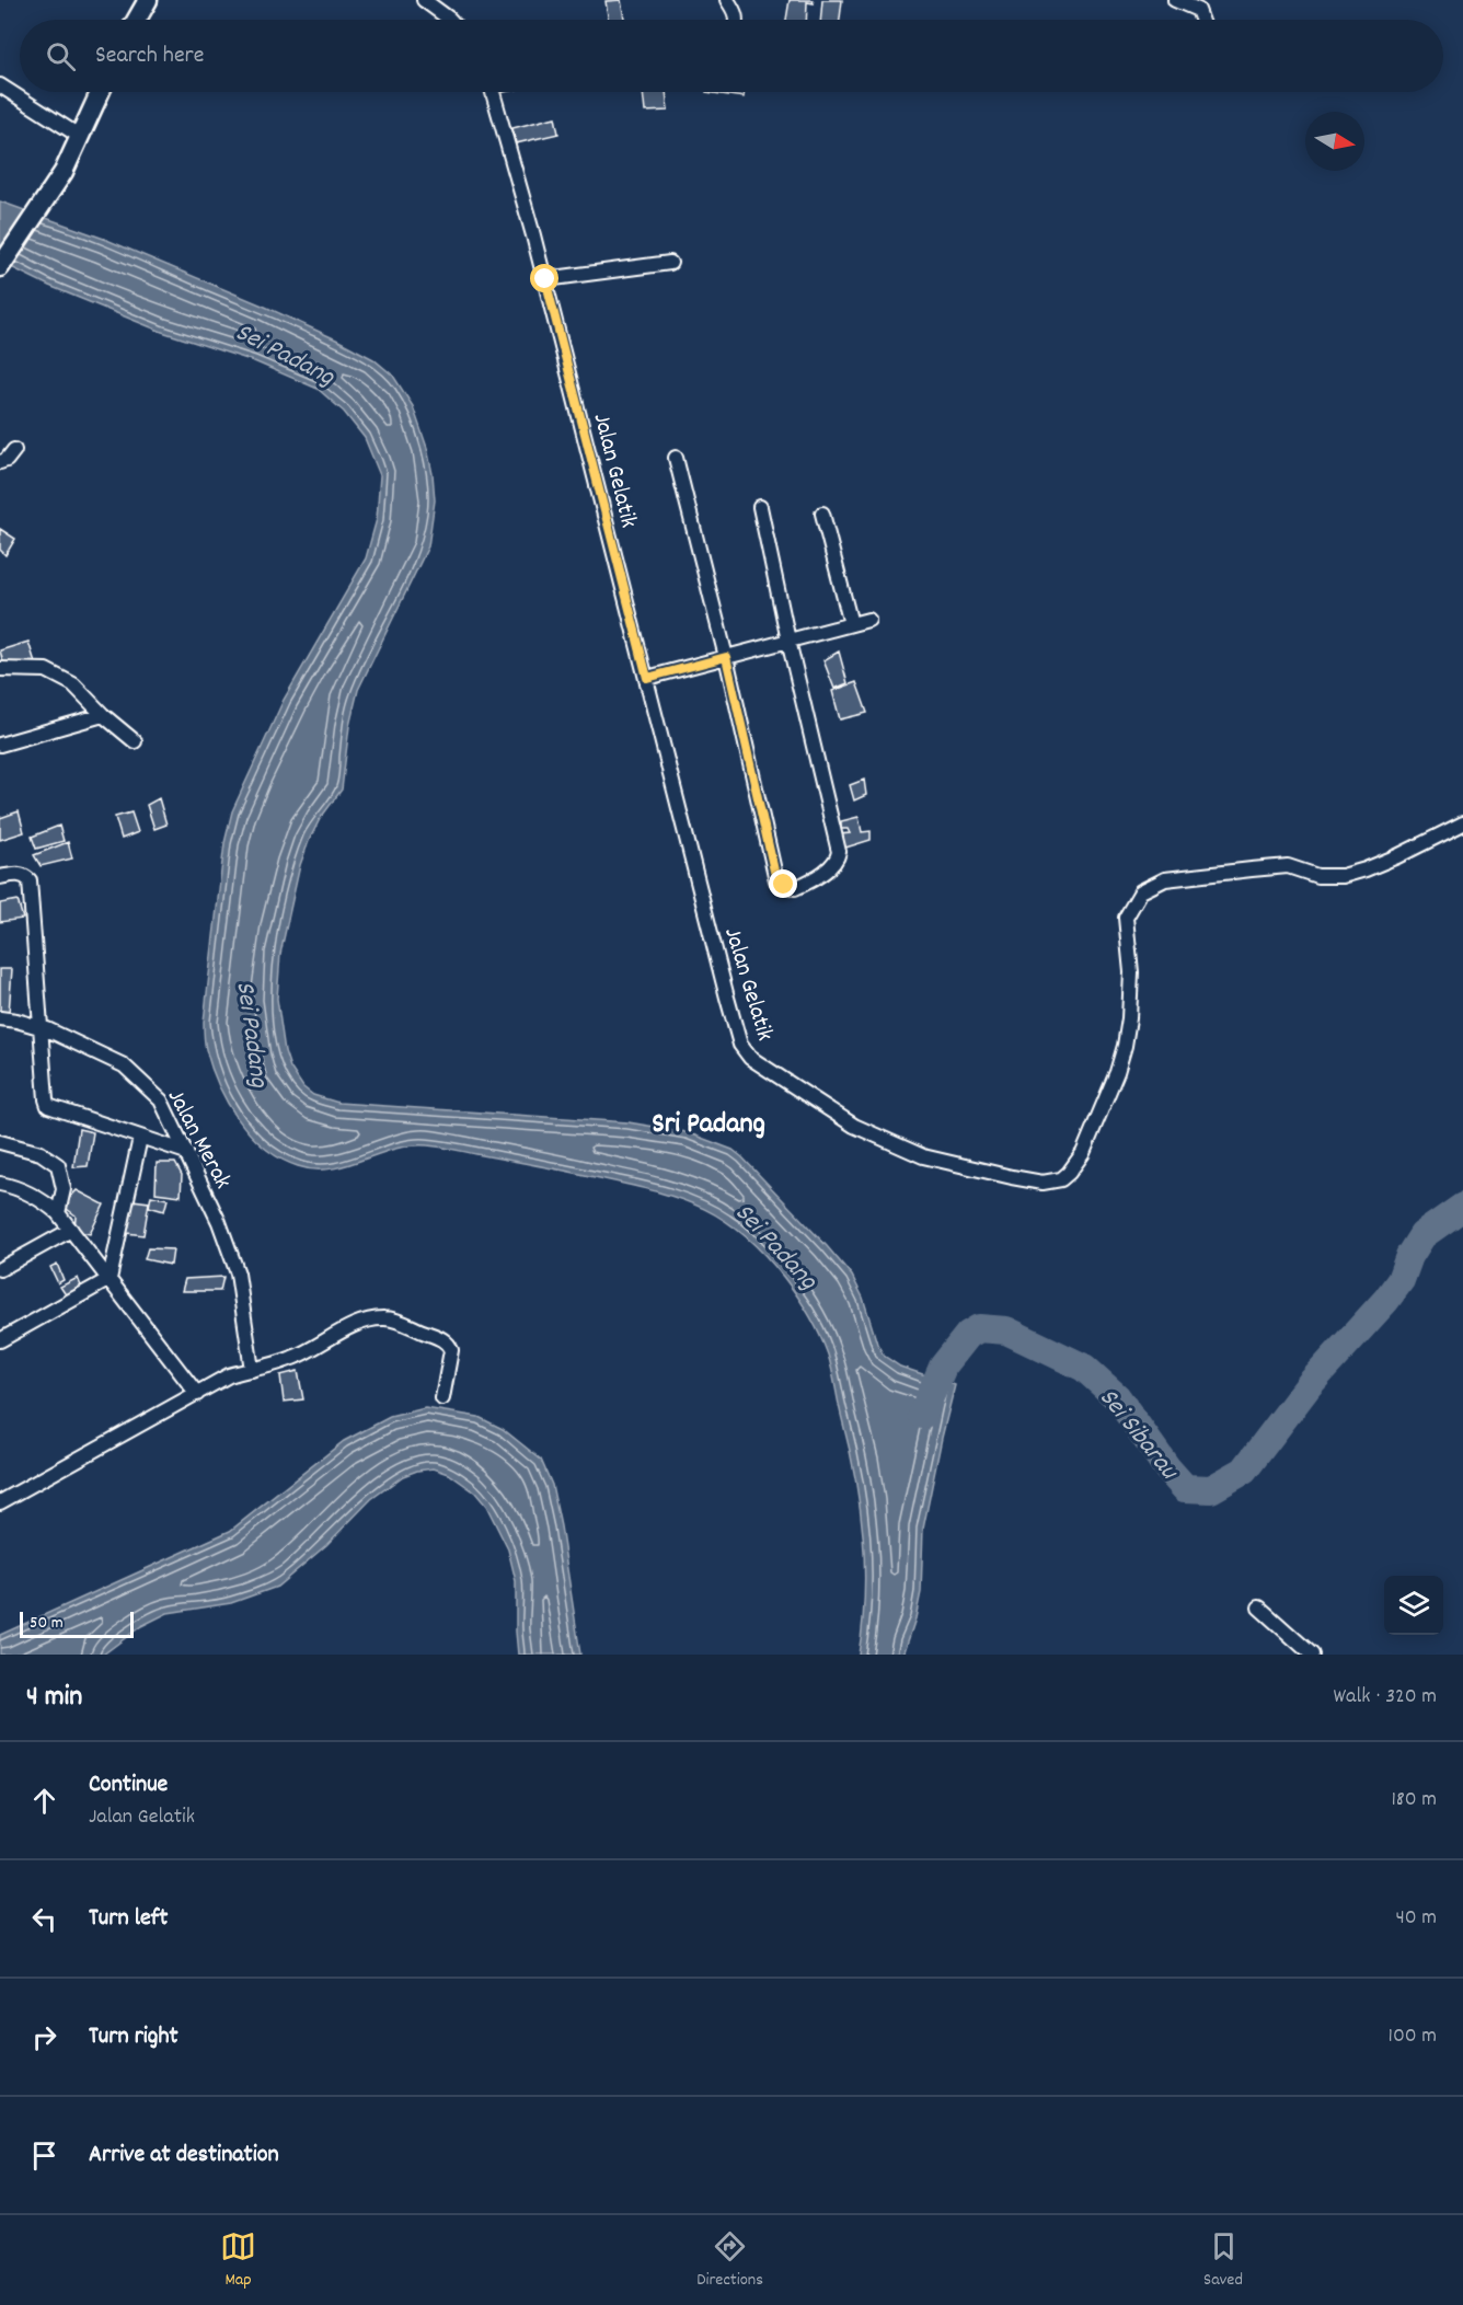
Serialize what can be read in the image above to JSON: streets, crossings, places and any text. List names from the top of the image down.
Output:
{
  "streets": {
    "street": ["Jalan Gelatik", "Jalan Merak"]
  },
  "districts": ["Sri Padang"],
  "water": ["Sei Padang", "Sei Sibarau"],
  "scale_bar": "50 m",
  "north": "right",
  "page": {
    "search": "Search here",
    "scale": "50 m",
    "heading": ["4 min", "Walk · 320 m"],
    "list": [
      ["Continue", "Jalan Gelatik", "180 m"],
      ["Turn left", "40 m"],
      ["Turn right", "100 m"],
      "Arrive at destination"
    ],
    "nav": ["Map", "Directions", "Saved"]
  }
}
